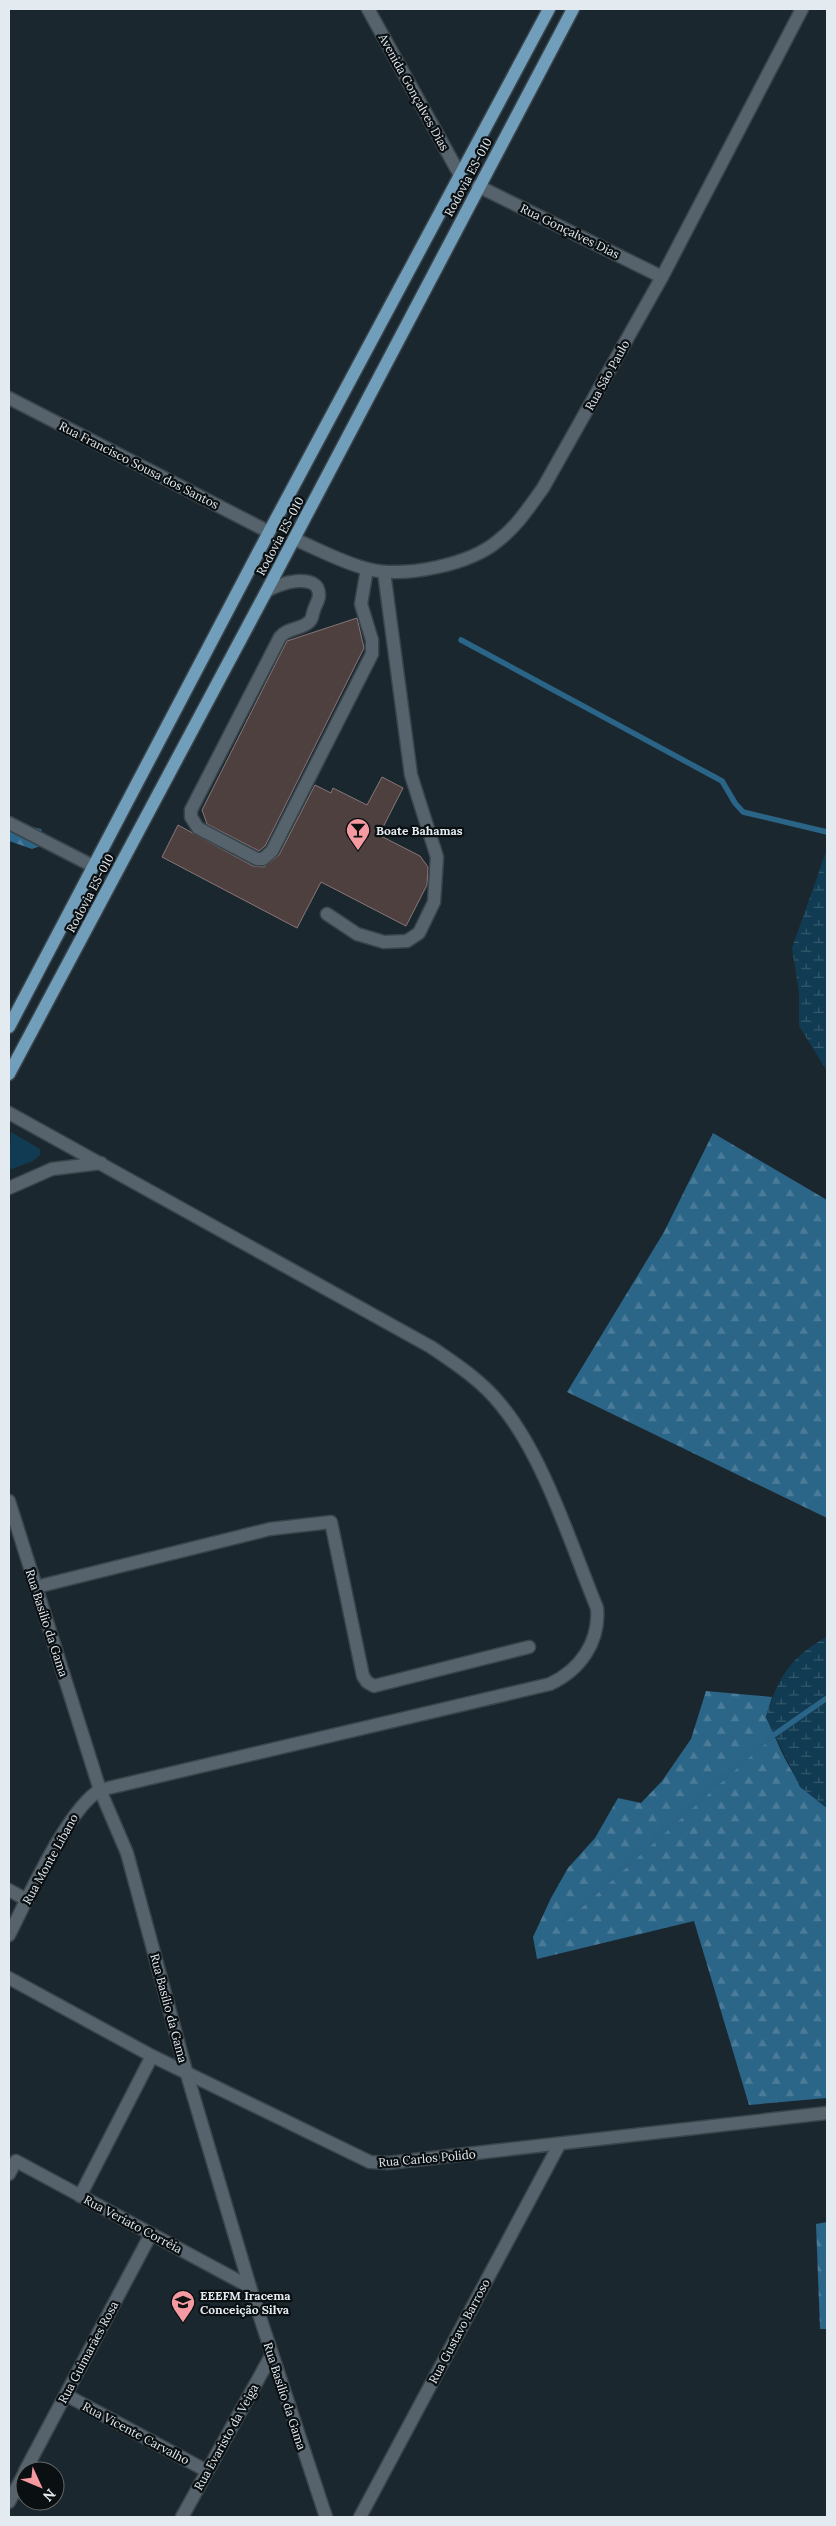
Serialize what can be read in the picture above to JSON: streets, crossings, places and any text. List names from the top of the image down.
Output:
{
  "streets": {
    "main road": ["Rodovia ES-010"],
    "street": [
      "Avenida Gonçalves Dias",
      "Rua Gonçalves Dias",
      "Rua São Paulo",
      "Rua Francisco Sousa dos Santos",
      "Rua Basílio da Gama",
      "Rua Monte Líbano",
      "Rua Carlos Polido",
      "Rua Veriato Corrêia",
      "Rua Gustavo Barroso",
      "Rua Guimarães Rosa",
      "Rua Vicente Carvalho",
      "Rua Evaristo da Veiga"
    ]
  },
  "crossings": [
    ["Avenida Gonçalves Dias", "Rodovia ES-010"],
    ["Rodovia ES-010", "Rua Gonçalves Dias"],
    ["Rodovia ES-010", "Rua São Paulo"],
    ["Rodovia ES-010", "Rua Francisco Sousa dos Santos"],
    ["Rua Gonçalves Dias", "Rua São Paulo"],
    ["Rua Basílio da Gama", "Rua Monte Líbano"],
    ["Rua Basílio da Gama", "Rua Carlos Polido"],
    ["Rua Basílio da Gama", "Rua Veriato Corrêia"],
    ["Rua Basílio da Gama", "Rua Evaristo da Veiga"],
    ["Rua Carlos Polido", "Rua Gustavo Barroso"],
    ["Rua Veriato Corrêia", "Rua Guimarães Rosa"],
    ["Rua Guimarães Rosa", "Rua Vicente Carvalho"],
    ["Rua Vicente Carvalho", "Rua Evaristo da Veiga"]
  ],
  "places": {
    "bar": ["Boate Bahamas"],
    "school or university": ["EEEFM Iracema Conceição Silva"]
  },
  "north": "bottom right"
}
